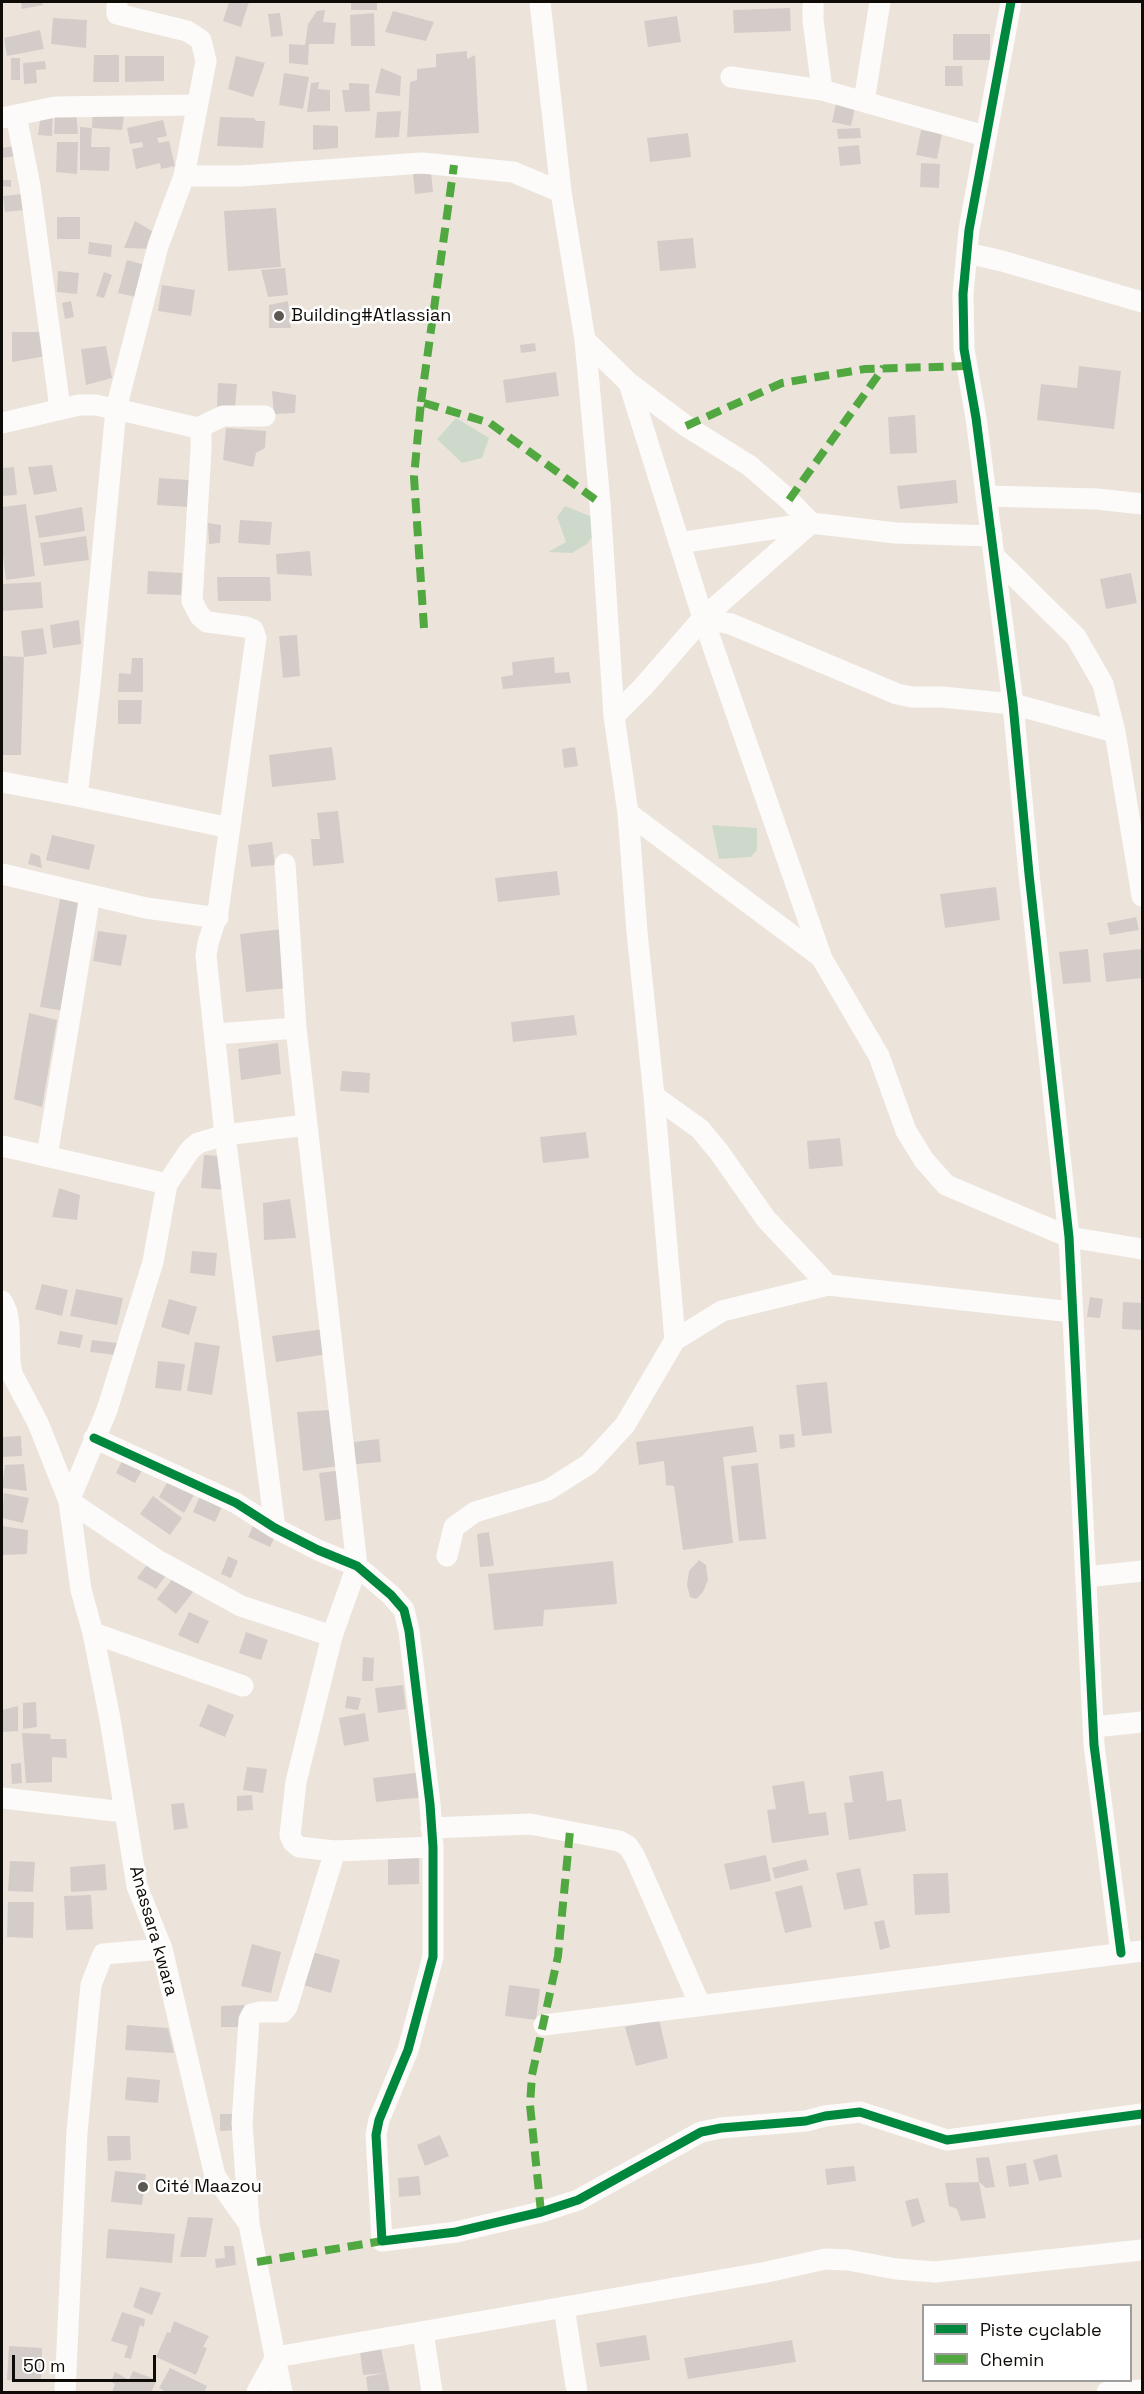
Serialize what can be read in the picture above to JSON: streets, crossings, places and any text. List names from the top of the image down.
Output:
{
  "streets": {
    "street": ["Anassara kwara"]
  },
  "places": ["Building#Atlassian", "Cité Maazou"],
  "legend": ["Piste cyclable", "Chemin"],
  "scale_bar": "50 m"
}
